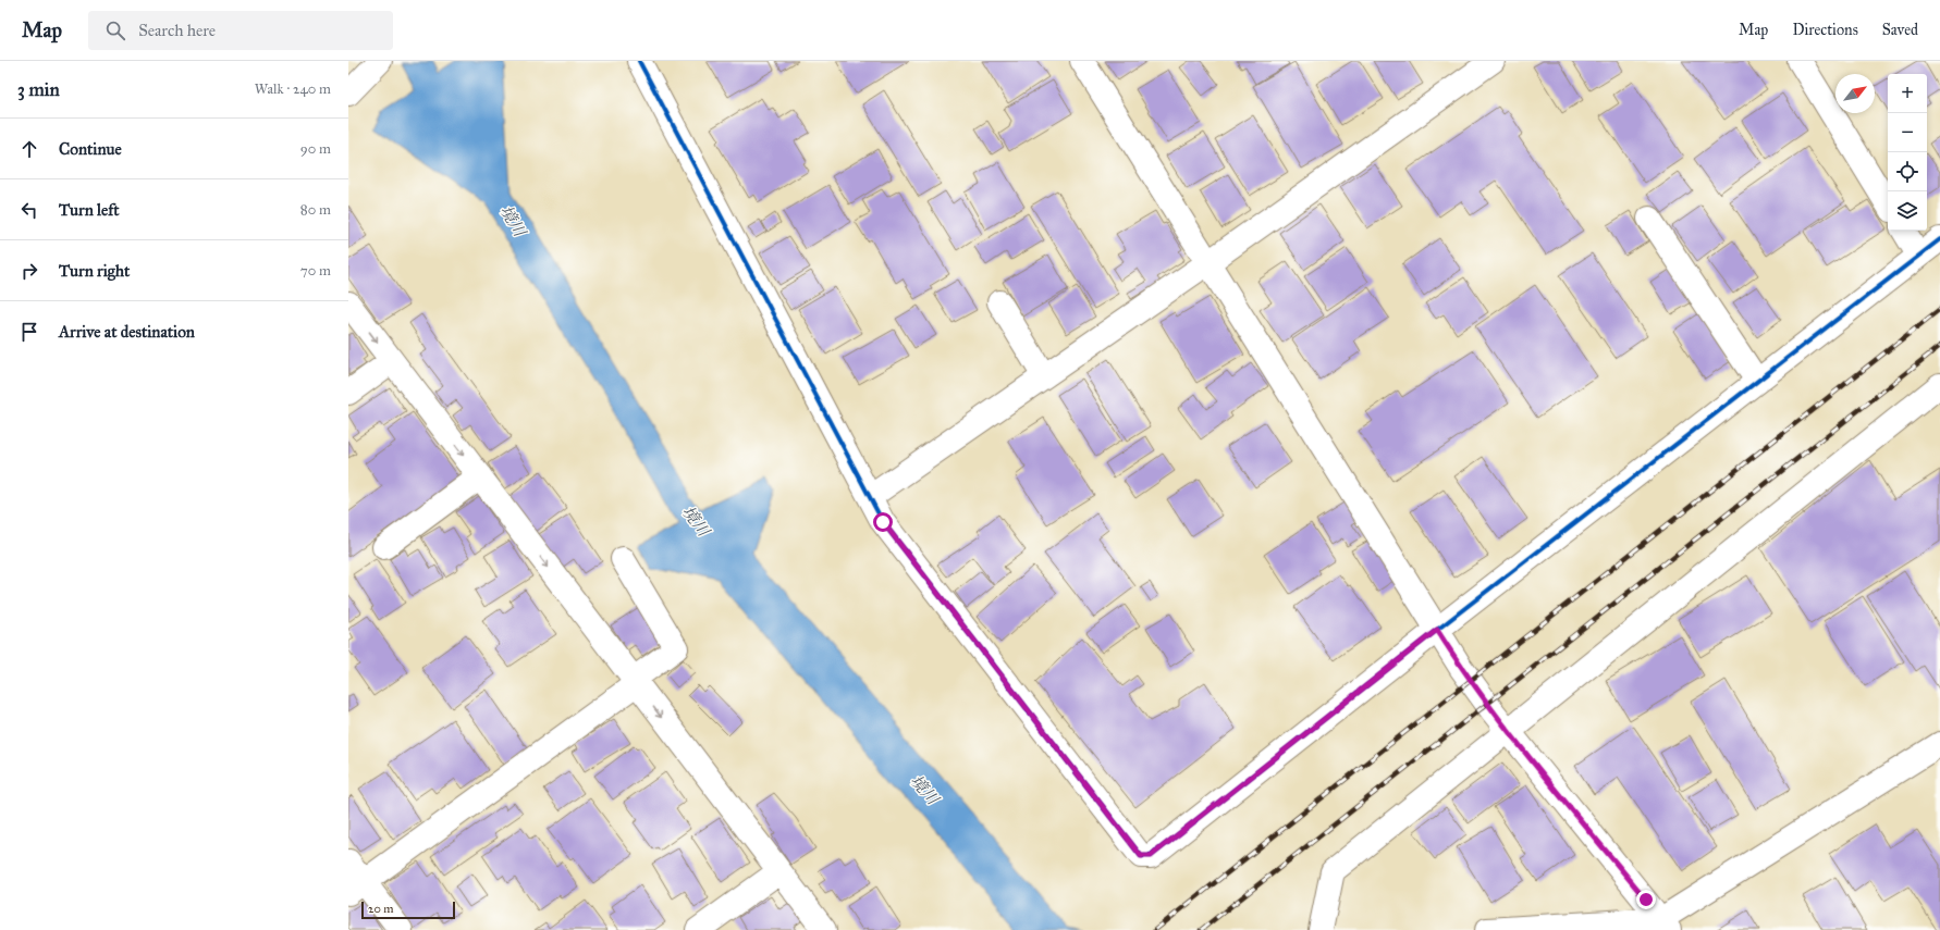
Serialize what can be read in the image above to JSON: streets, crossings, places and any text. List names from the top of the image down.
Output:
{
  "water": ["境川"],
  "scale_bar": "20 m",
  "north": "top right",
  "page": {
    "header": "Map",
    "search": "Search here",
    "nav": ["Map", "Directions", "Saved"],
    "heading": ["3 min", "Walk · 240 m"],
    "map_buttons": ["+", "−"],
    "list": [
      ["Continue", "90 m"],
      ["Turn left", "80 m"],
      ["Turn right", "70 m"],
      "Arrive at destination"
    ],
    "scale": "20 m"
  }
}
